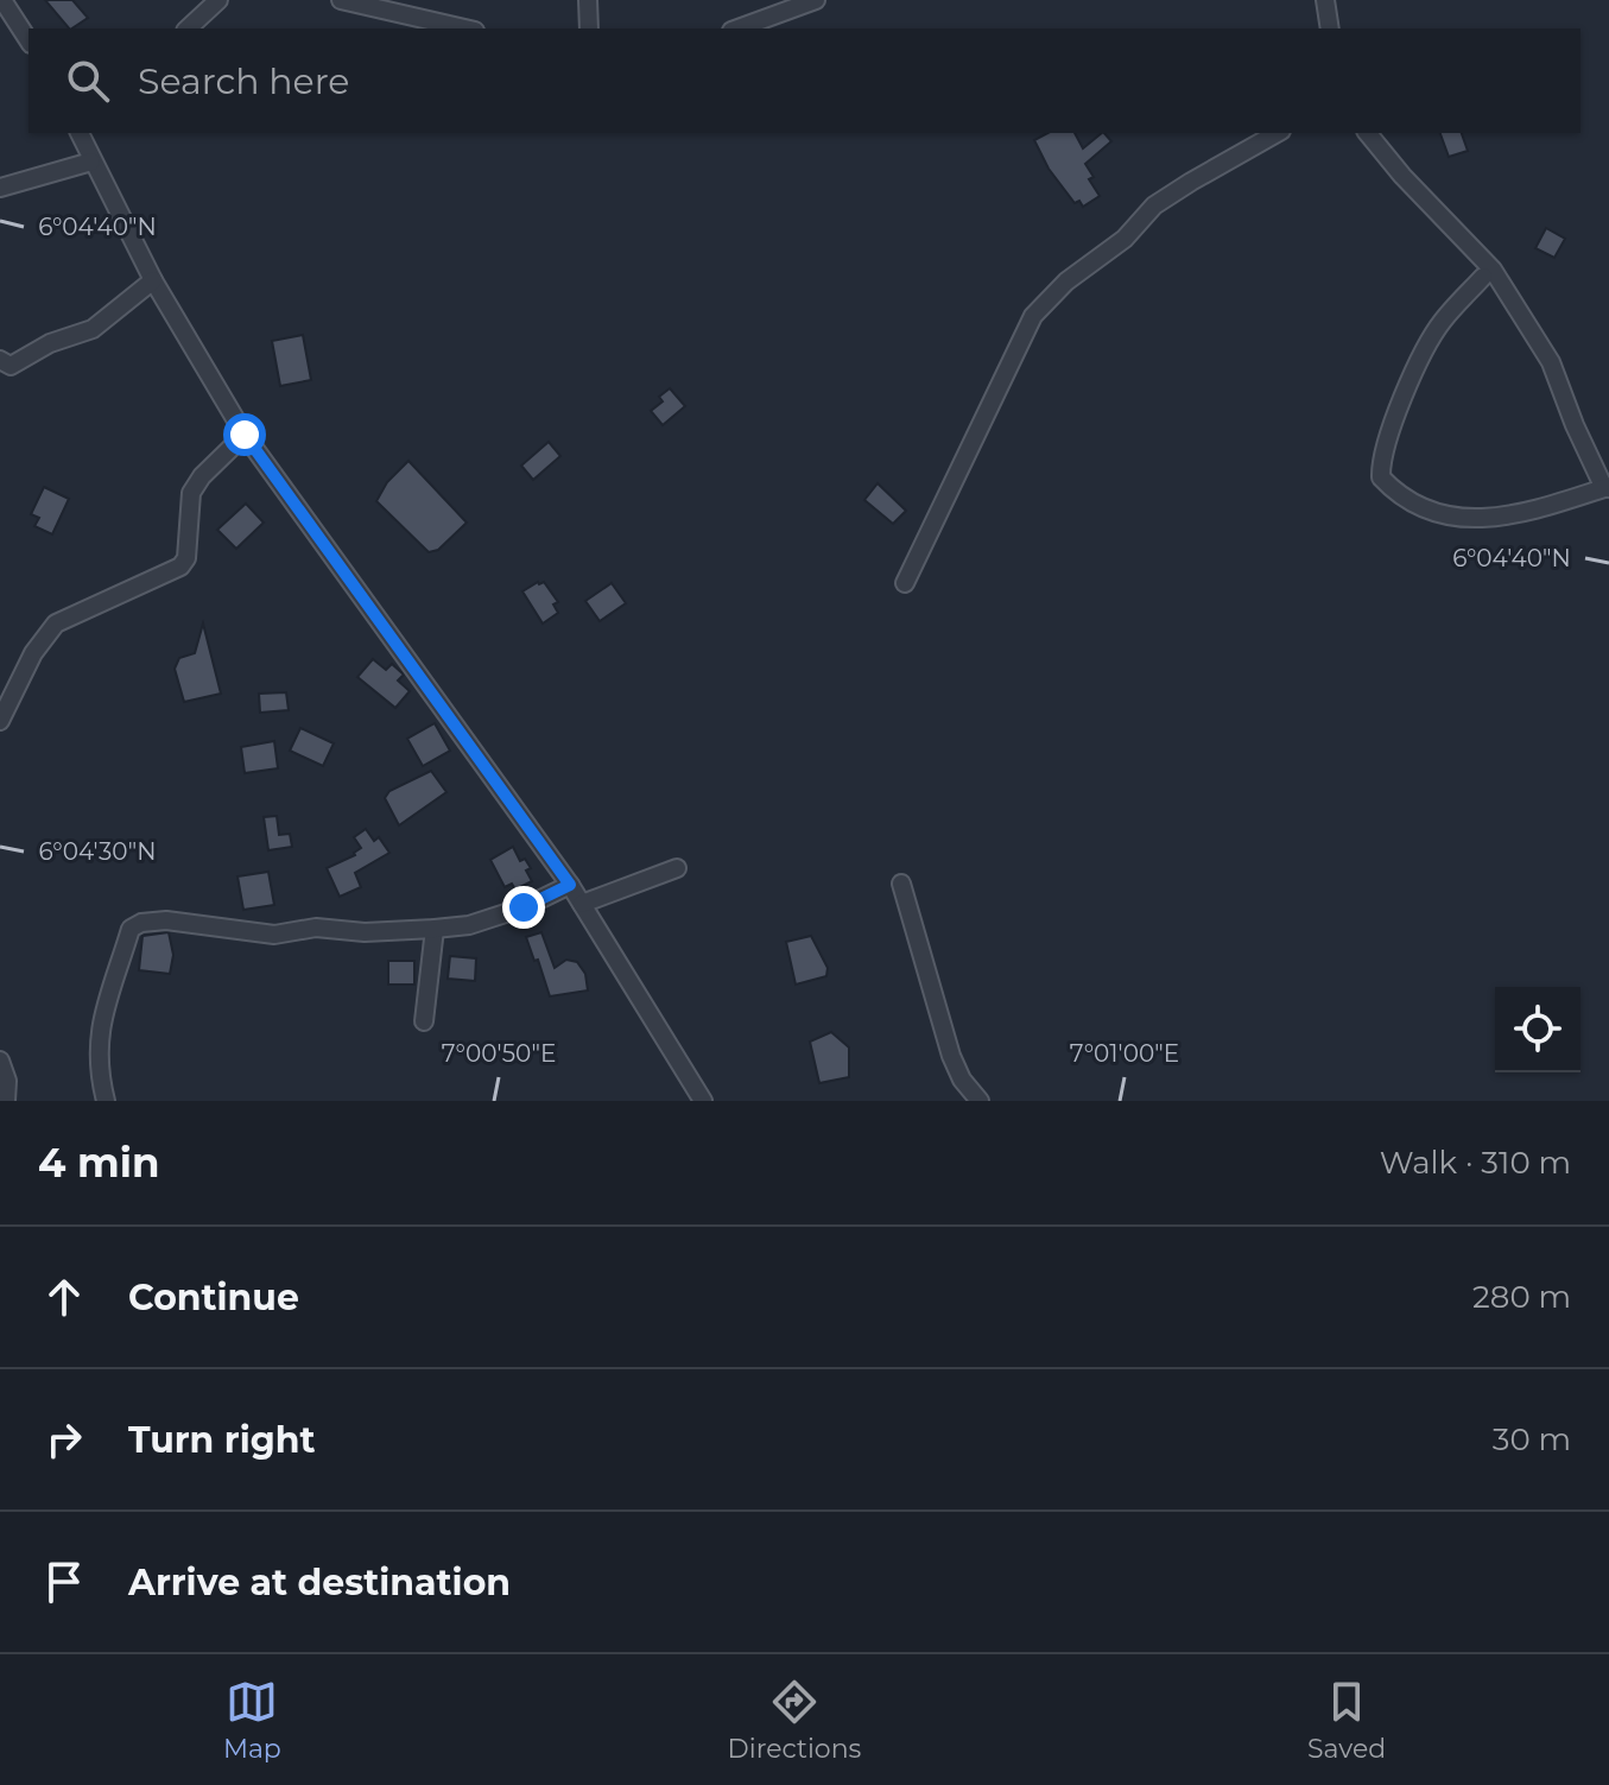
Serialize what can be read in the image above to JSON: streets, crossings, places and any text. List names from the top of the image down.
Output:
{
  "page": {
    "search": "Search here",
    "heading": ["4 min", "Walk · 310 m"],
    "list": [
      ["Continue", "280 m"],
      ["Turn right", "30 m"],
      "Arrive at destination"
    ],
    "nav": ["Map", "Directions", "Saved"]
  },
  "coordinates": [
    "6°04'40\"N",
    "6°04'30\"N",
    "7°00'50\"E",
    "7°01'00\"E"
  ]
}
